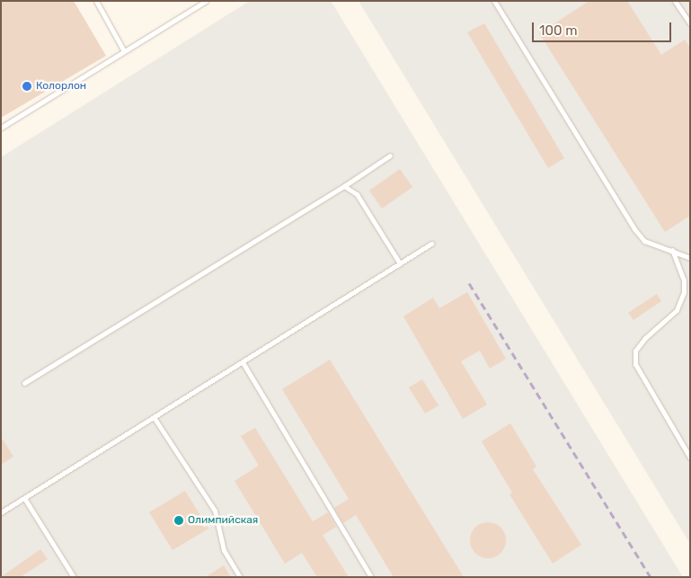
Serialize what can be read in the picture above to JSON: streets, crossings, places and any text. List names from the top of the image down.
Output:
{
  "places": ["Колорлон", "Олимпийская"],
  "scale_bar": "100 m"
}
